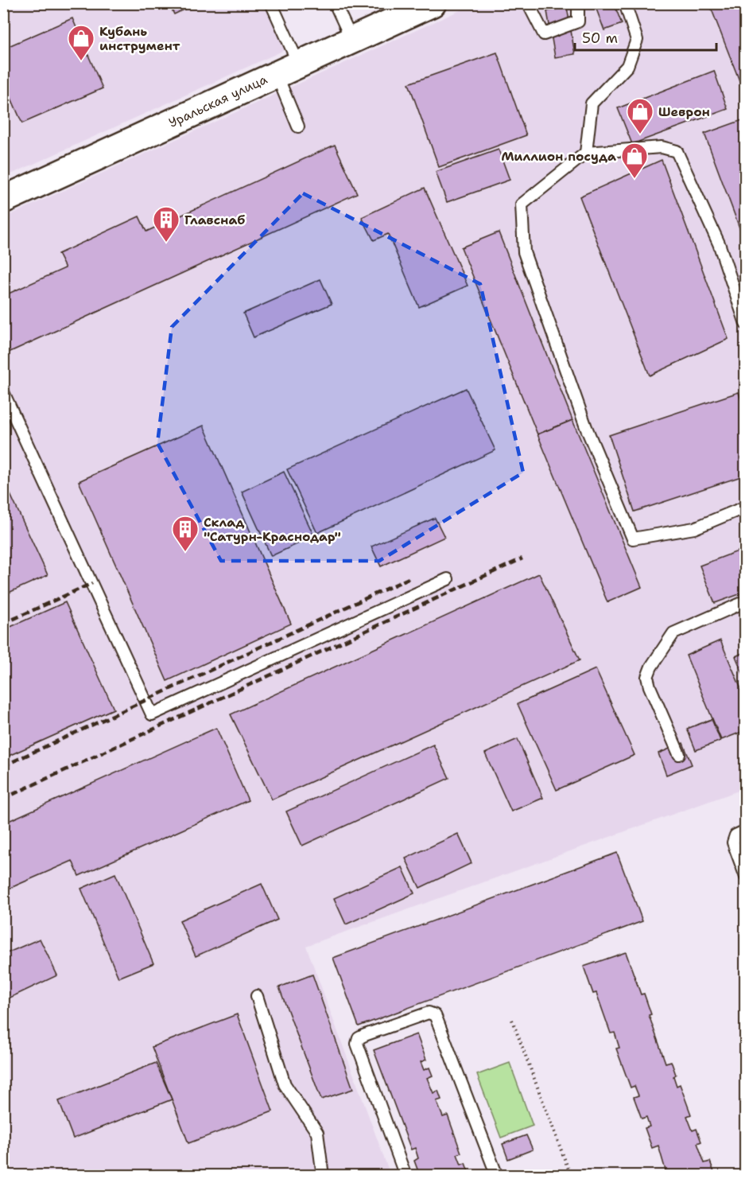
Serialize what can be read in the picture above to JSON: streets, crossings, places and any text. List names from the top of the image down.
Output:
{
  "streets": {
    "main road": ["Уральская улица"]
  },
  "places": {
    "shop": ["Кубань инструмент", "Шеврон", "Миллион посуда"],
    "building": ["Главснаб", "Склад \"Сатурн-Краснодар\""]
  },
  "scale_bar": "50 m"
}
